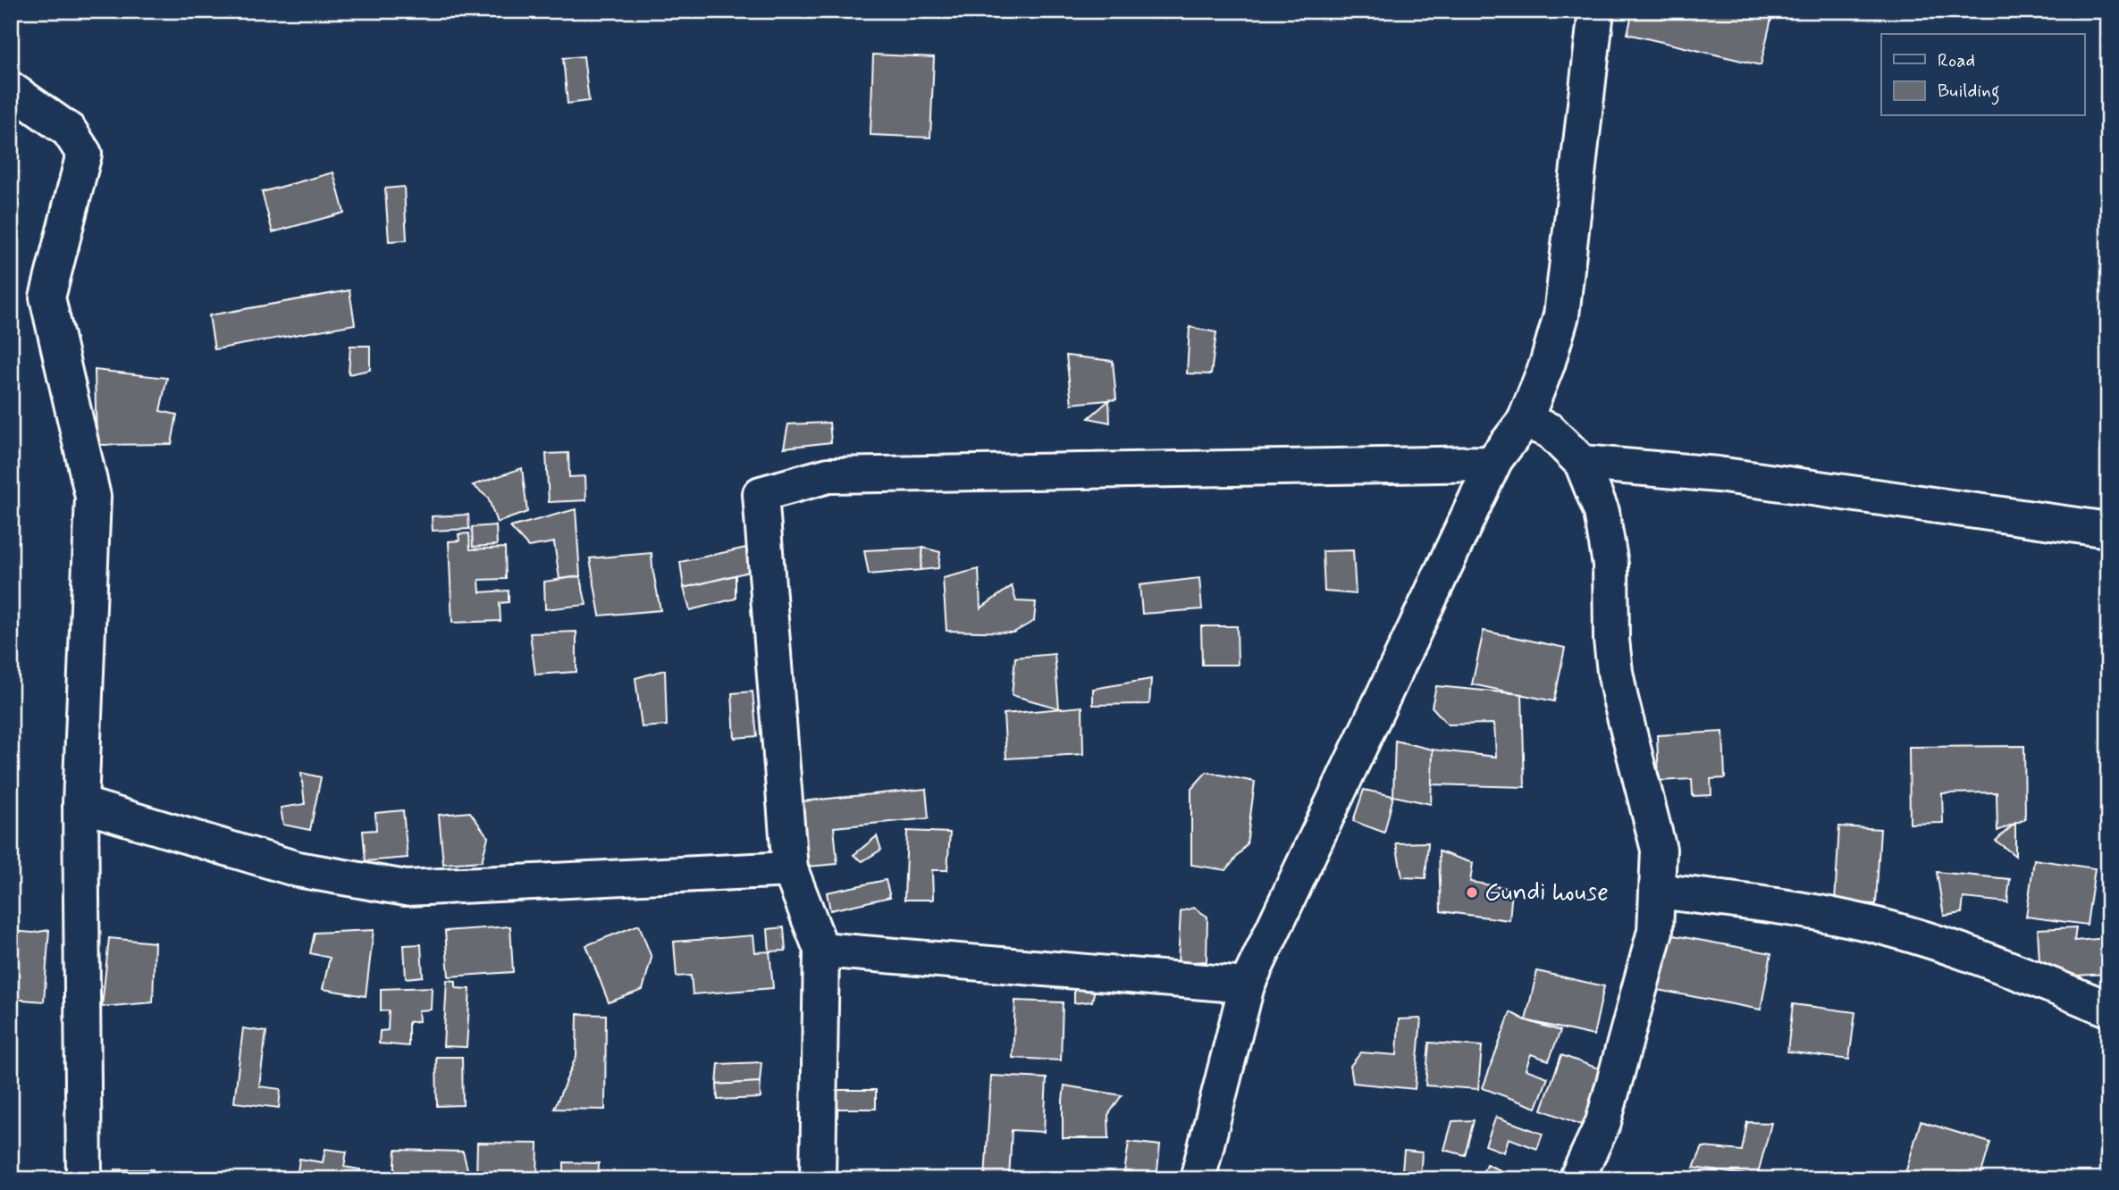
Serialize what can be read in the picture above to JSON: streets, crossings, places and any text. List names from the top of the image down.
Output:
{
  "places": ["Gundi house"],
  "legend": ["Road", "Building"]
}
